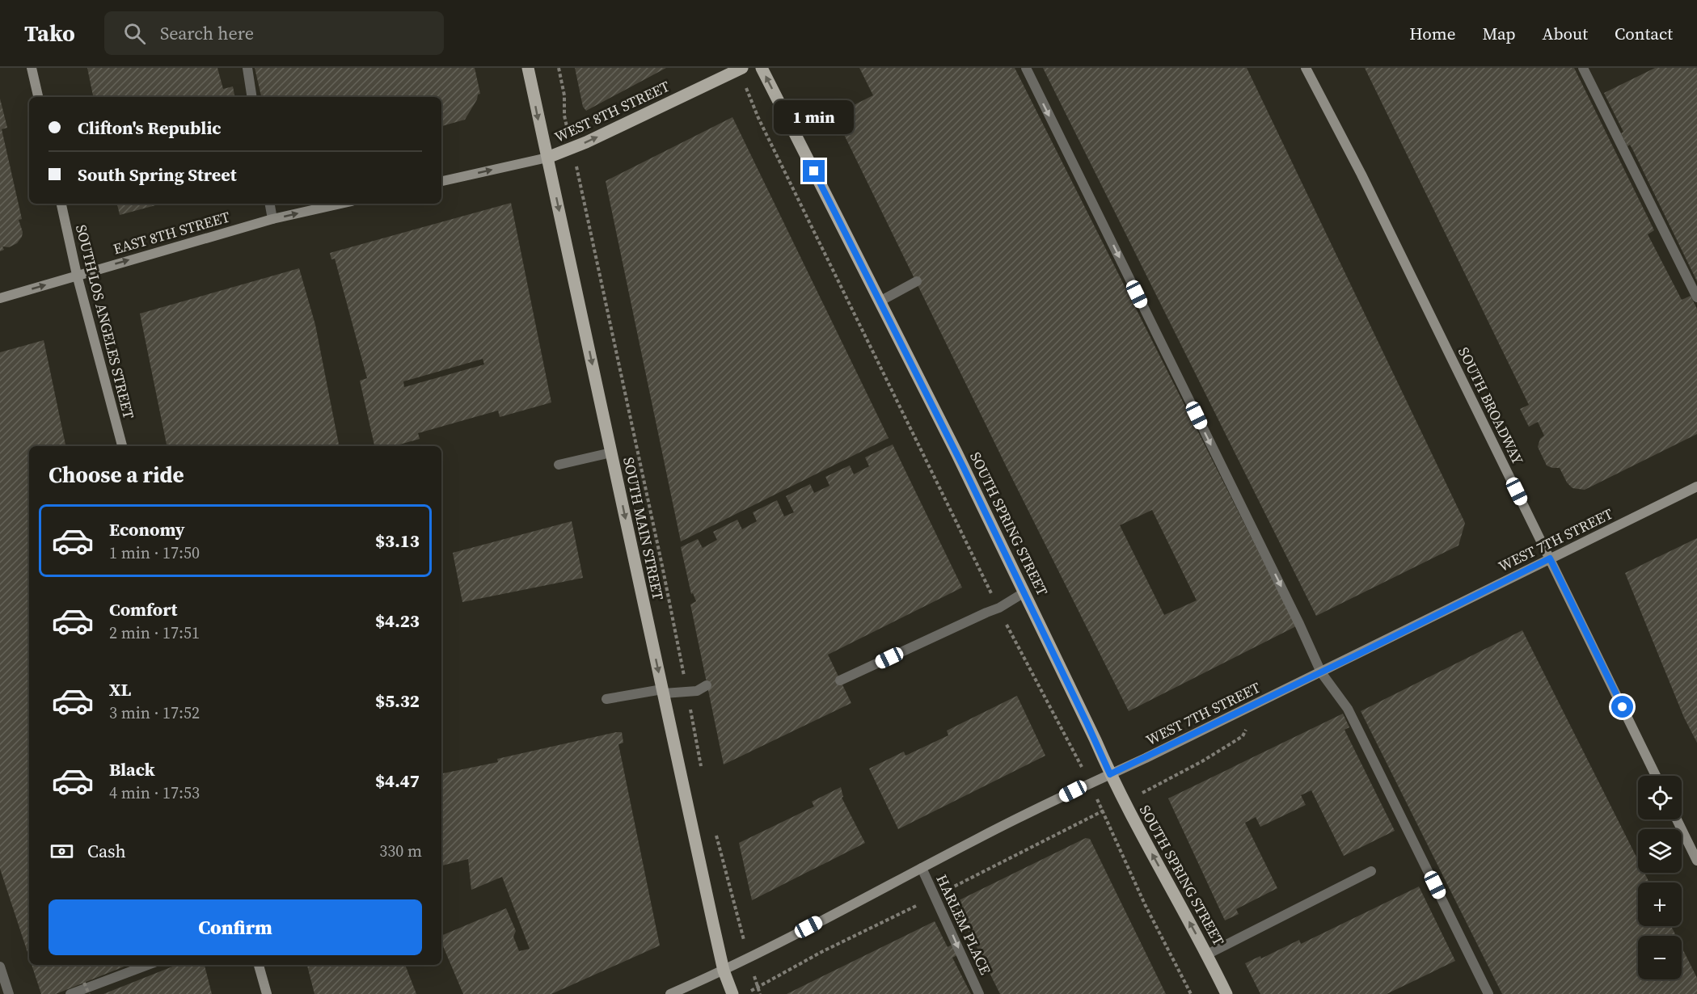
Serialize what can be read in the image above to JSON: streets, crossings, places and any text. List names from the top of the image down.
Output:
{
  "streets": {
    "main road": [
      "WEST 8TH STREET",
      "EAST 8TH STREET",
      "SOUTH LOS ANGELES STREET",
      "SOUTH BROADWAY",
      "SOUTH SPRING STREET",
      "SOUTH MAIN STREET",
      "WEST 7TH STREET"
    ],
    "street": ["HARLEM PLACE"]
  },
  "crossings": [
    ["WEST 8TH STREET", "SOUTH MAIN STREET"],
    ["EAST 8TH STREET", "SOUTH LOS ANGELES STREET"],
    ["SOUTH BROADWAY", "WEST 7TH STREET"],
    ["SOUTH SPRING STREET", "WEST 7TH STREET"],
    ["SOUTH MAIN STREET", "WEST 7TH STREET"],
    ["WEST 7TH STREET", "HARLEM PLACE"]
  ],
  "one_way": [
    "WEST 8TH STREET",
    "EAST 8TH STREET",
    "SOUTH SPRING STREET",
    "SOUTH MAIN STREET",
    "HARLEM PLACE"
  ],
  "page": {
    "header": "Tako",
    "search": "Search here",
    "nav": [
      "Home",
      "Map",
      "About",
      "Contact"
    ],
    "banner": ["Clifton's Republic", "South Spring Street"],
    "bubble": "1 min",
    "heading": "Choose a ride",
    "list": [
      {
        "name": "Economy",
        "note": "1 min · 17:50",
        "value": "$3.13"
      },
      {
        "name": "Comfort",
        "note": "2 min · 17:51",
        "value": "$4.23"
      },
      {
        "name": "XL",
        "note": "3 min · 17:52",
        "value": "$5.32"
      },
      {
        "name": "Black",
        "note": "4 min · 17:53",
        "value": "$4.47"
      }
    ],
    "map_buttons": ["+", "−"],
    "pay": ["Cash", "330 m"],
    "buttons": "Confirm"
  }
}
